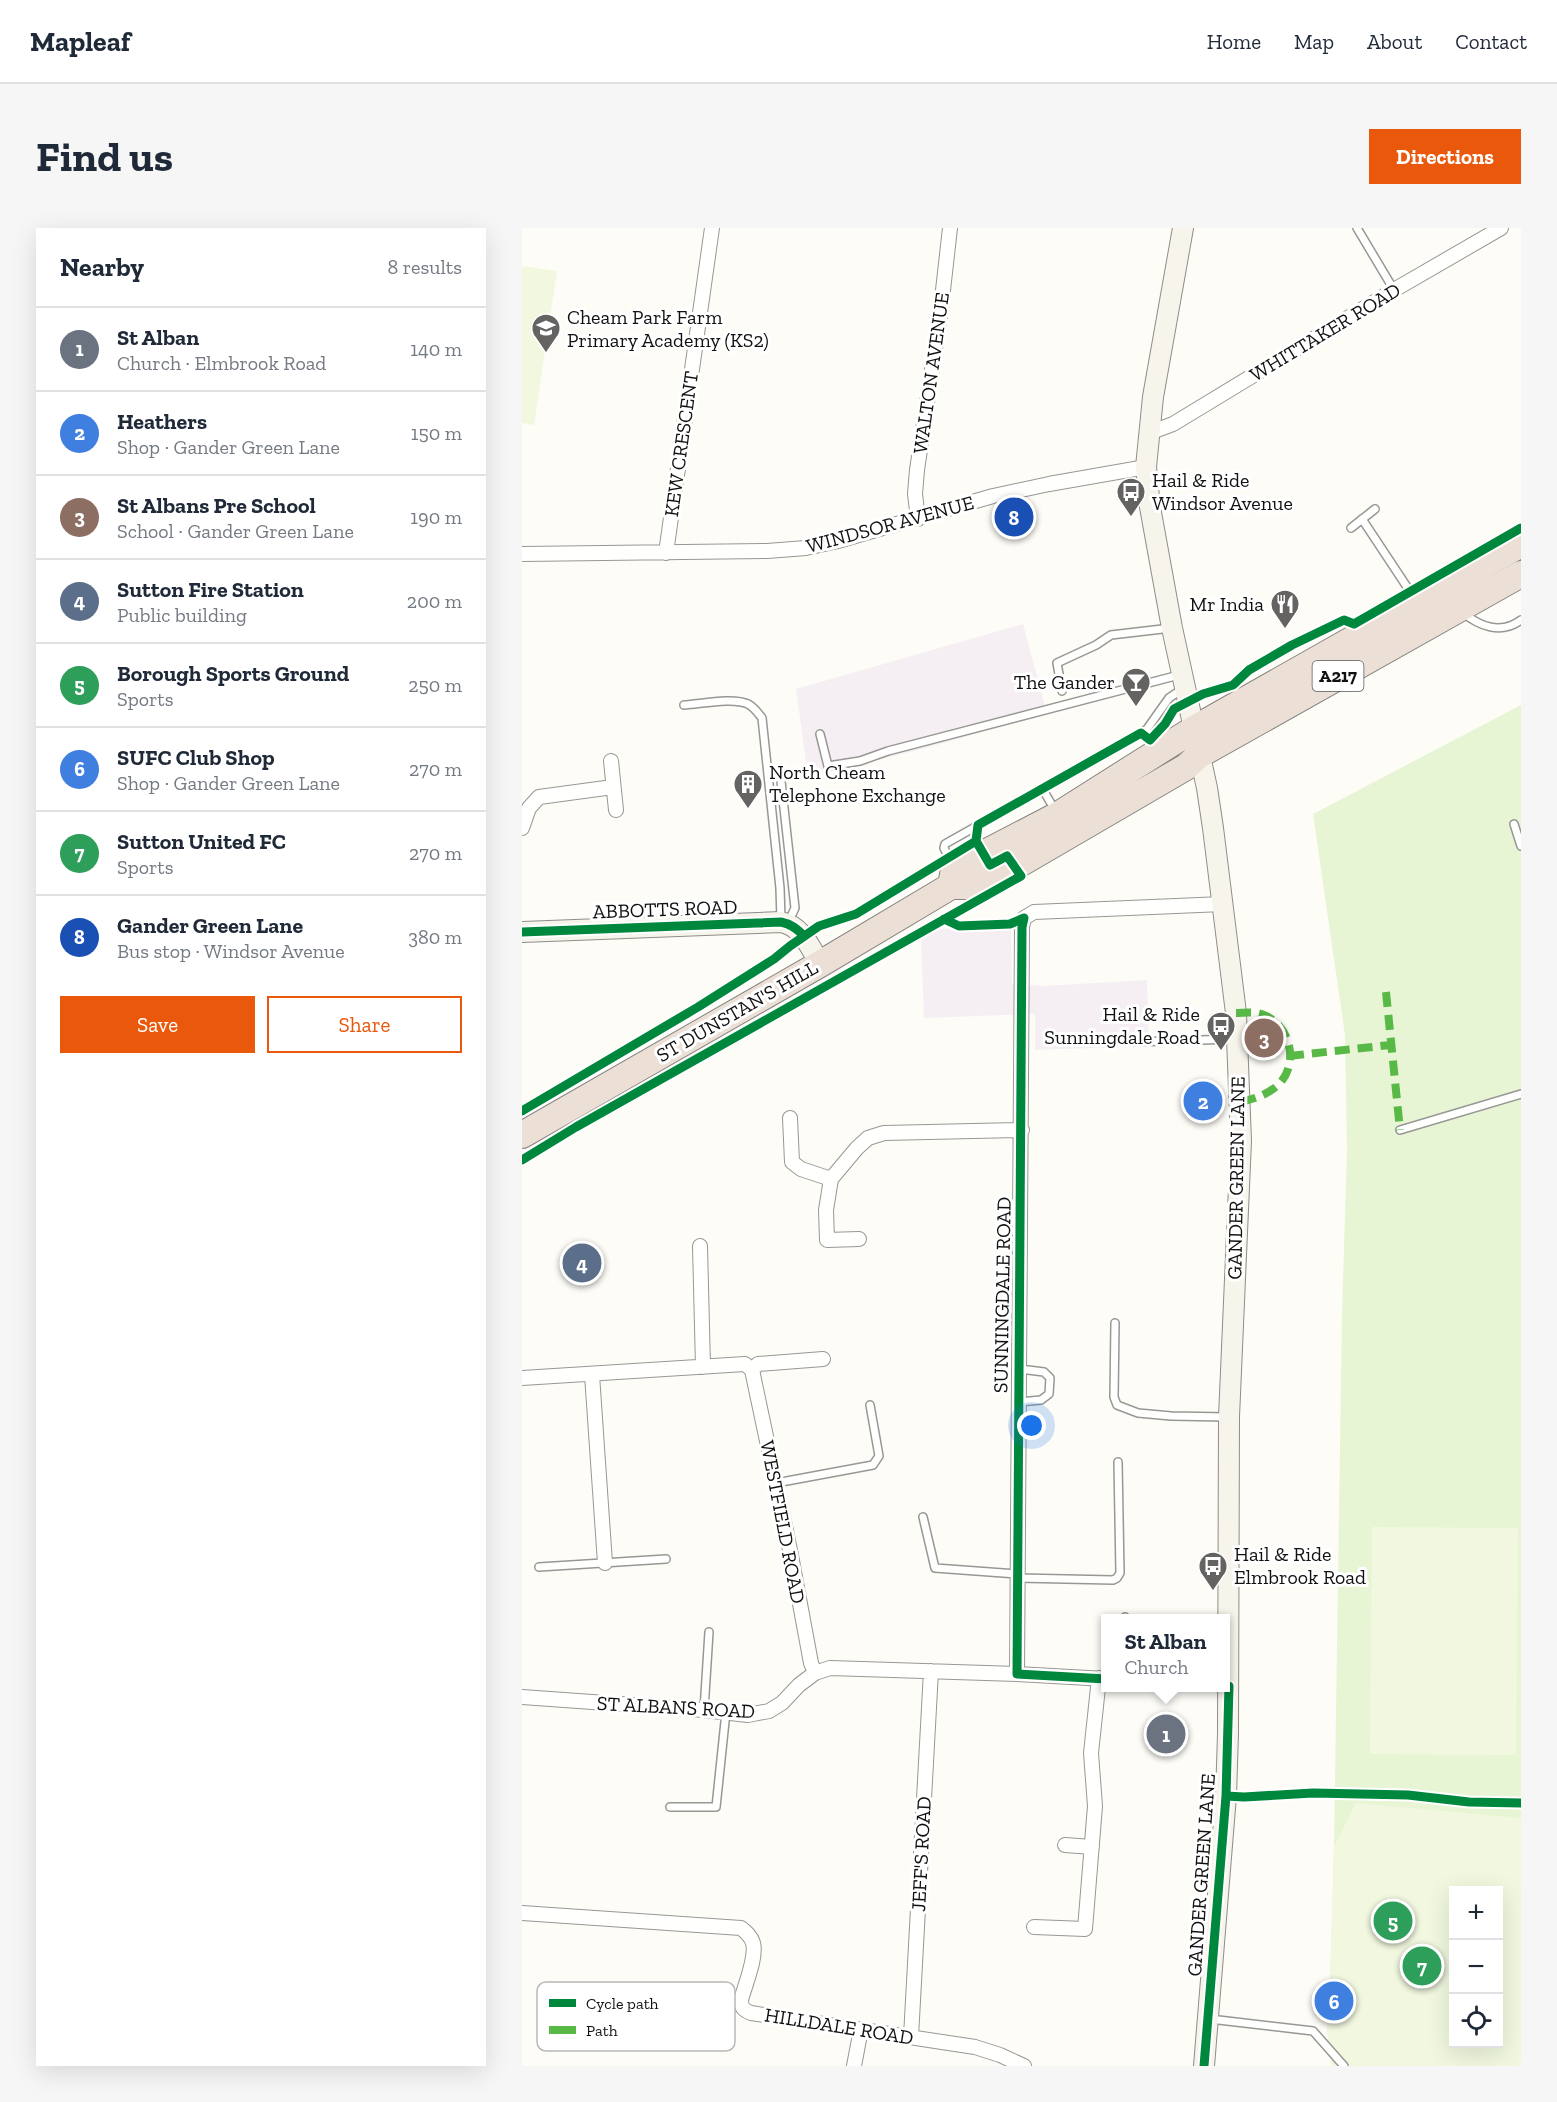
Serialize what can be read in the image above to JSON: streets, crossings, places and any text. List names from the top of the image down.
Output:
{
  "streets": {
    "highway": ["A217", "ST DUNSTAN'S HILL"],
    "street": [
      "WHITTAKER ROAD",
      "WALTON AVENUE",
      "KEW CRESCENT",
      "WINDSOR AVENUE",
      "ABBOTTS ROAD",
      "GANDER GREEN LANE",
      "SUNNINGDALE ROAD",
      "WESTFIELD ROAD",
      "ST ALBANS ROAD",
      "JEFF'S ROAD",
      "HILLDALE ROAD"
    ]
  },
  "crossings": [
    ["WHITTAKER ROAD", "GANDER GREEN LANE"],
    ["WALTON AVENUE", "WINDSOR AVENUE"],
    ["KEW CRESCENT", "WINDSOR AVENUE"],
    ["WINDSOR AVENUE", "GANDER GREEN LANE"],
    ["A217", "ST DUNSTAN'S HILL"],
    ["A217", "GANDER GREEN LANE"],
    ["ST DUNSTAN'S HILL", "GANDER GREEN LANE"],
    ["GANDER GREEN LANE", "SUNNINGDALE ROAD"],
    ["WESTFIELD ROAD", "ST ALBANS ROAD"],
    ["JEFF'S ROAD", "HILLDALE ROAD"]
  ],
  "places": {
    "school or university": ["Cheam Park Farm Primary Academy (KS2)"],
    "bus stop": ["Hail & Ride Windsor Avenue", "Hail & Ride Sunningdale Road", "Hail & Ride Elmbrook Road"],
    "restaurant": ["Mr India"],
    "bar": ["The Gander"],
    "building": ["North Cheam Telephone Exchange"]
  },
  "legend": ["Cycle path", "Path"],
  "page": {
    "header": "Mapleaf",
    "nav": [
      "Home",
      "Map",
      "About",
      "Contact"
    ],
    "buttons": [
      "Directions",
      ["Save", "Share"]
    ],
    "title": "Find us",
    "heading": ["Nearby", "8 results"],
    "list": [
      {
        "mark": "1",
        "name": "St Alban",
        "note": "Church · Elmbrook Road",
        "value": "140 m"
      },
      {
        "mark": "2",
        "name": "Heathers",
        "note": "Shop · Gander Green Lane",
        "value": "150 m"
      },
      {
        "mark": "3",
        "name": "St Albans Pre School",
        "note": "School · Gander Green Lane",
        "value": "190 m"
      },
      {
        "mark": "4",
        "name": "Sutton Fire Station",
        "note": "Public building",
        "value": "200 m"
      },
      {
        "mark": "5",
        "name": "Borough Sports Ground",
        "note": "Sports",
        "value": "250 m"
      },
      {
        "mark": "6",
        "name": "SUFC Club Shop",
        "note": "Shop · Gander Green Lane",
        "value": "270 m"
      },
      {
        "mark": "7",
        "name": "Sutton United FC",
        "note": "Sports",
        "value": "270 m"
      },
      {
        "mark": "8",
        "name": "Gander Green Lane",
        "note": "Bus stop · Windsor Avenue",
        "value": "380 m"
      }
    ],
    "pins": [
      "8",
      "3",
      "2",
      "4",
      "1",
      "5",
      "7",
      "6"
    ],
    "popup": ["St Alban", "Church"],
    "map_buttons": ["+", "−"]
  }
}
